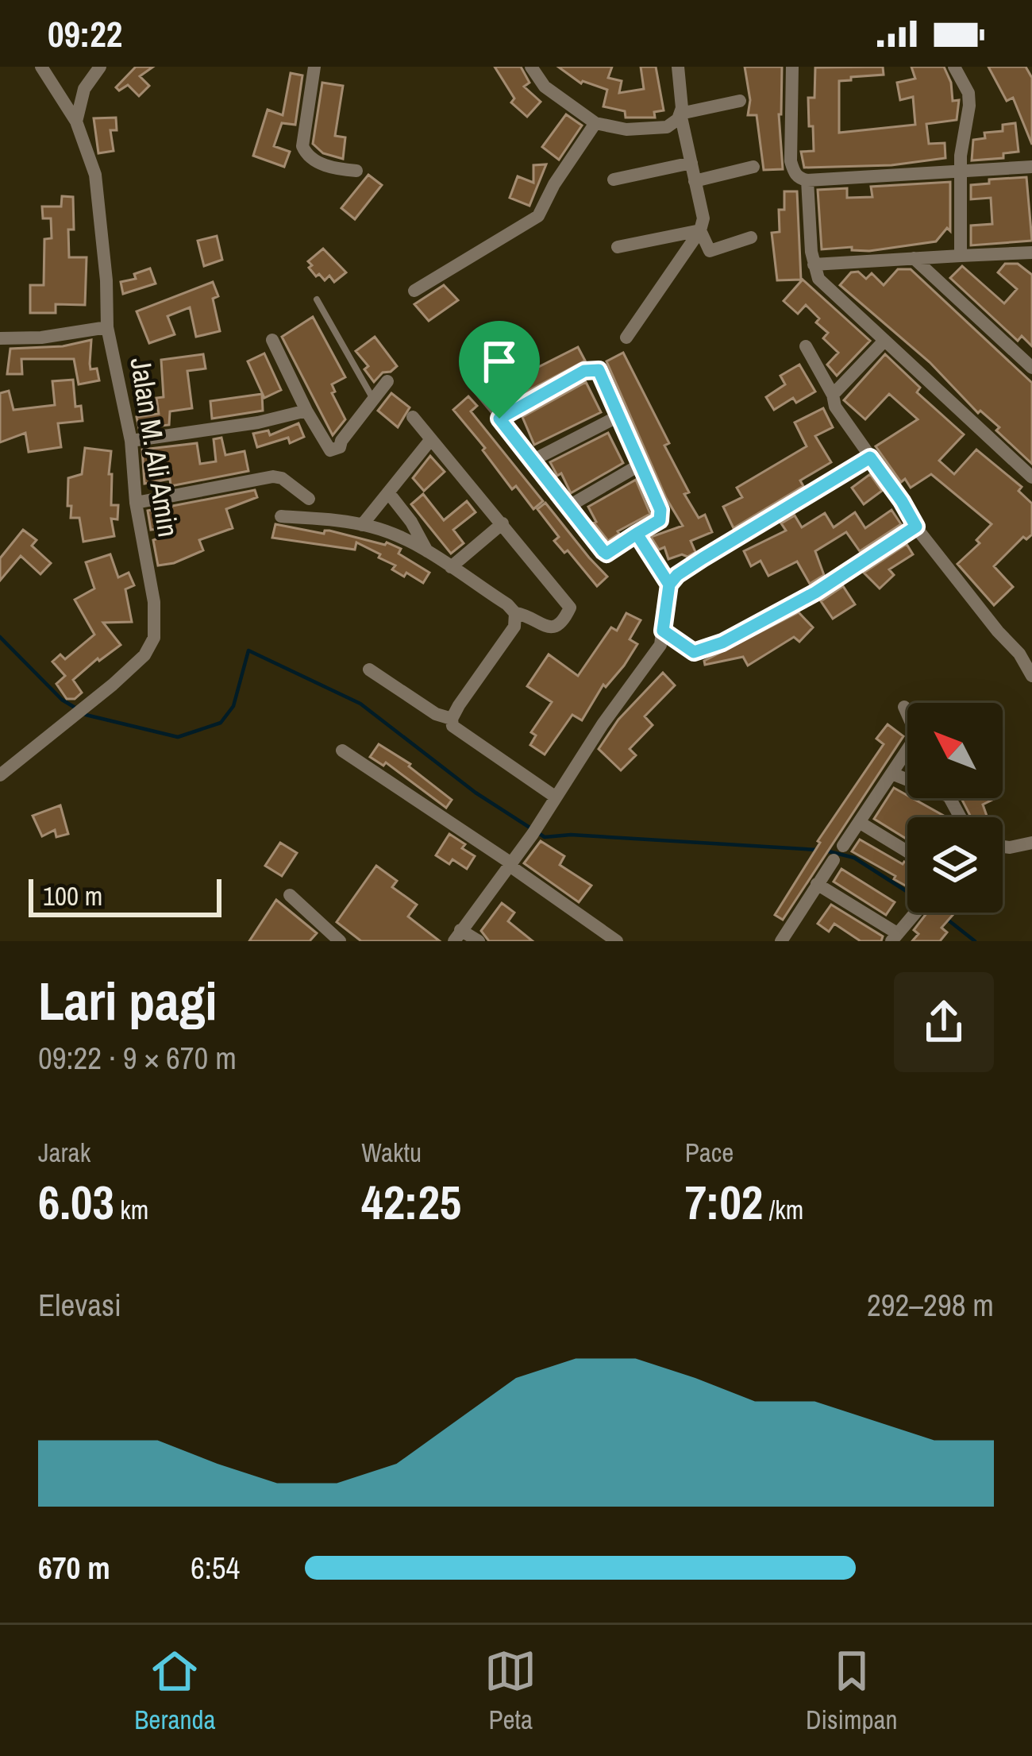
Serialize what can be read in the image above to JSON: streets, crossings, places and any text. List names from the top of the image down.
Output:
{
  "streets": {
    "street": ["Jalan M. Ali Amin"]
  },
  "scale_bar": "100 m",
  "north": "top left",
  "page": {
    "status": "09:22",
    "scale": "100 m",
    "heading": ["Lari pagi", "09:22 · 9 × 670 m"],
    "stats": [
      ["Jarak", "6.03 km"],
      ["Waktu", "42:25"],
      ["Pace", "7:02 /km"]
    ],
    "chart": ["Elevasi", "292–298 m"],
    "list": [
      {
        "name": "670 m",
        "note": "6:54"
      }
    ],
    "tabs": ["Beranda", "Peta", "Disimpan"]
  }
}
